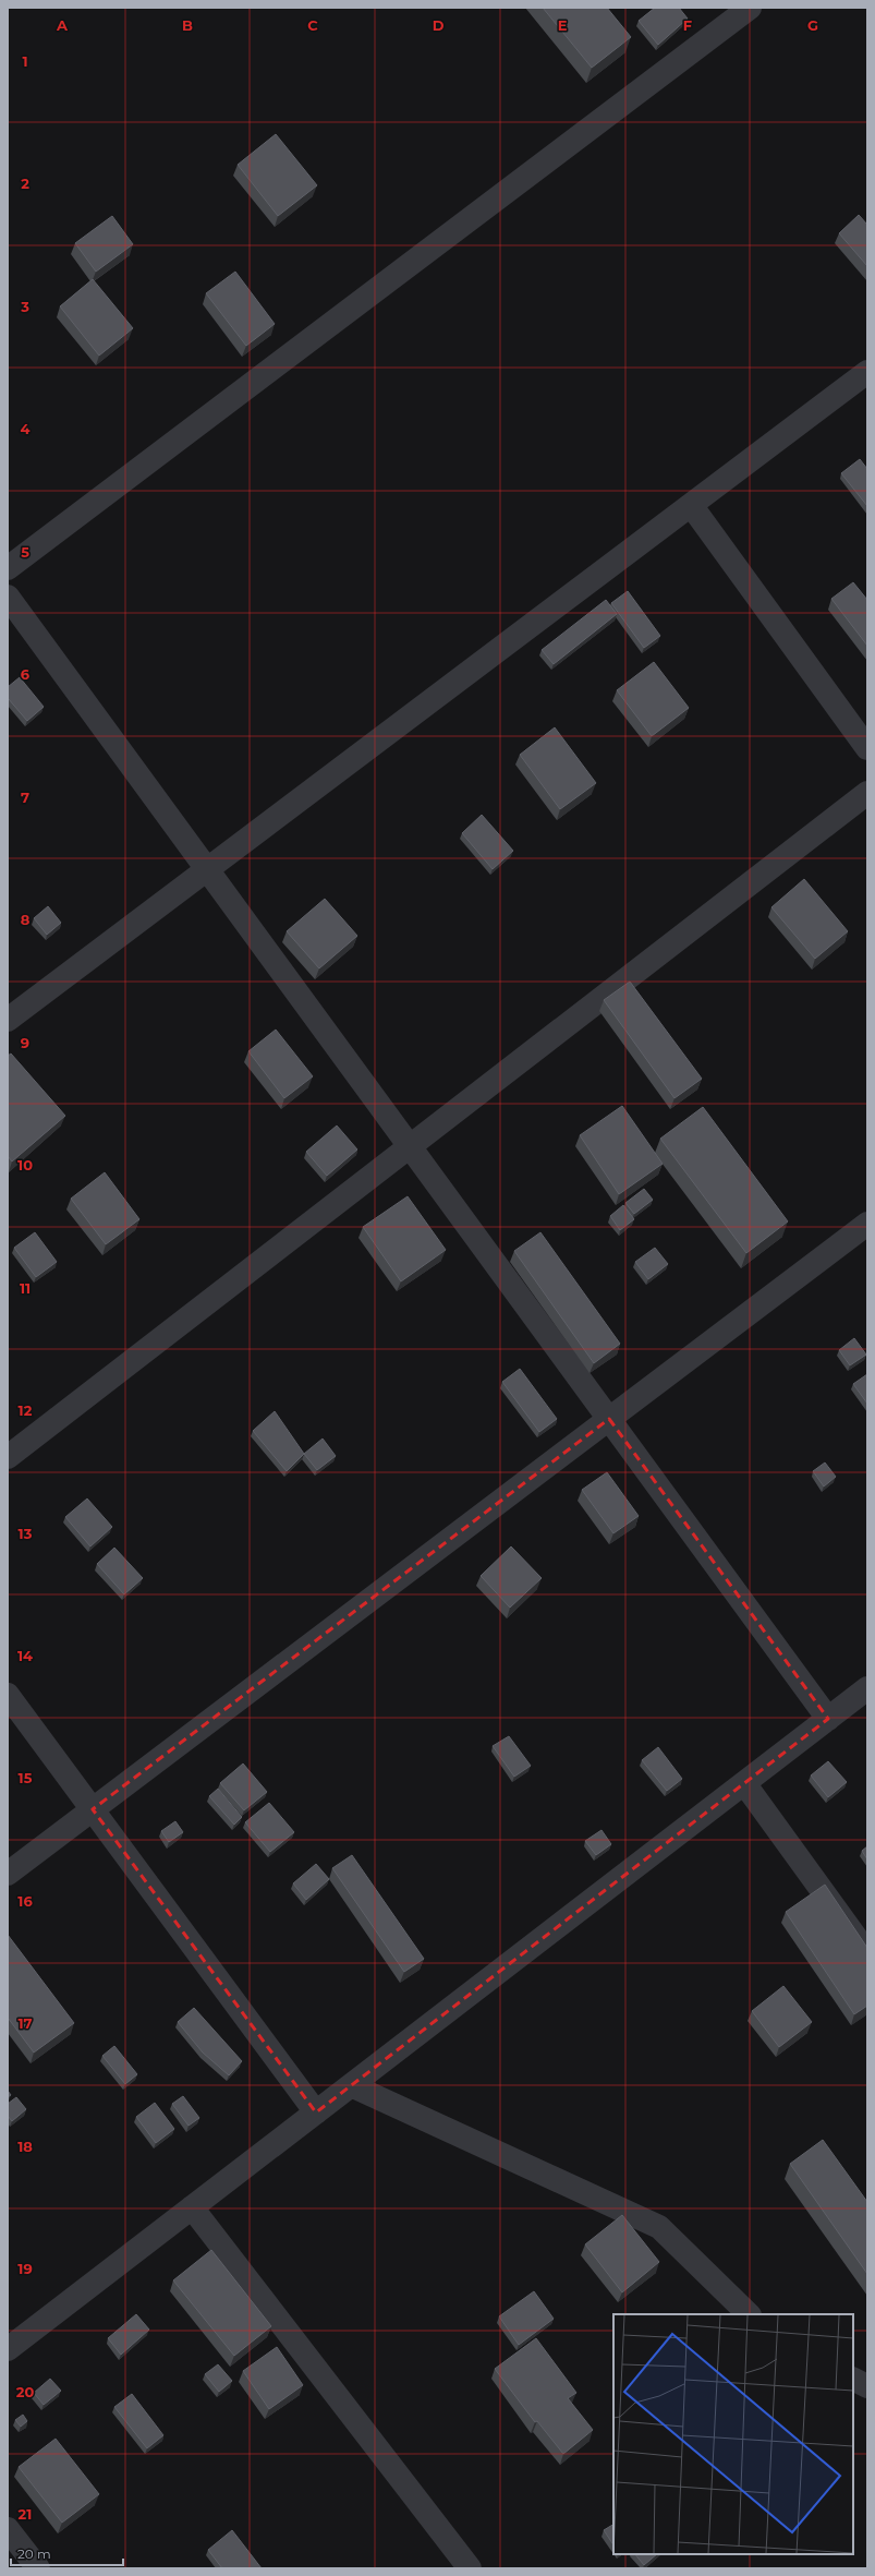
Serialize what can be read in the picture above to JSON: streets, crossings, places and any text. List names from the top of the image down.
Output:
{
  "scale_bar": "20 m",
  "grid": {
    "columns": [
      "A",
      "B",
      "C",
      "D",
      "E",
      "F",
      "G"
    ],
    "rows": [
      "1",
      "2",
      "3",
      "4",
      "5",
      "6",
      "7",
      "8",
      "9",
      "10",
      "11",
      "12",
      "13",
      "14",
      "15",
      "16",
      "17",
      "18",
      "19",
      "20",
      "21"
    ]
  }
}
